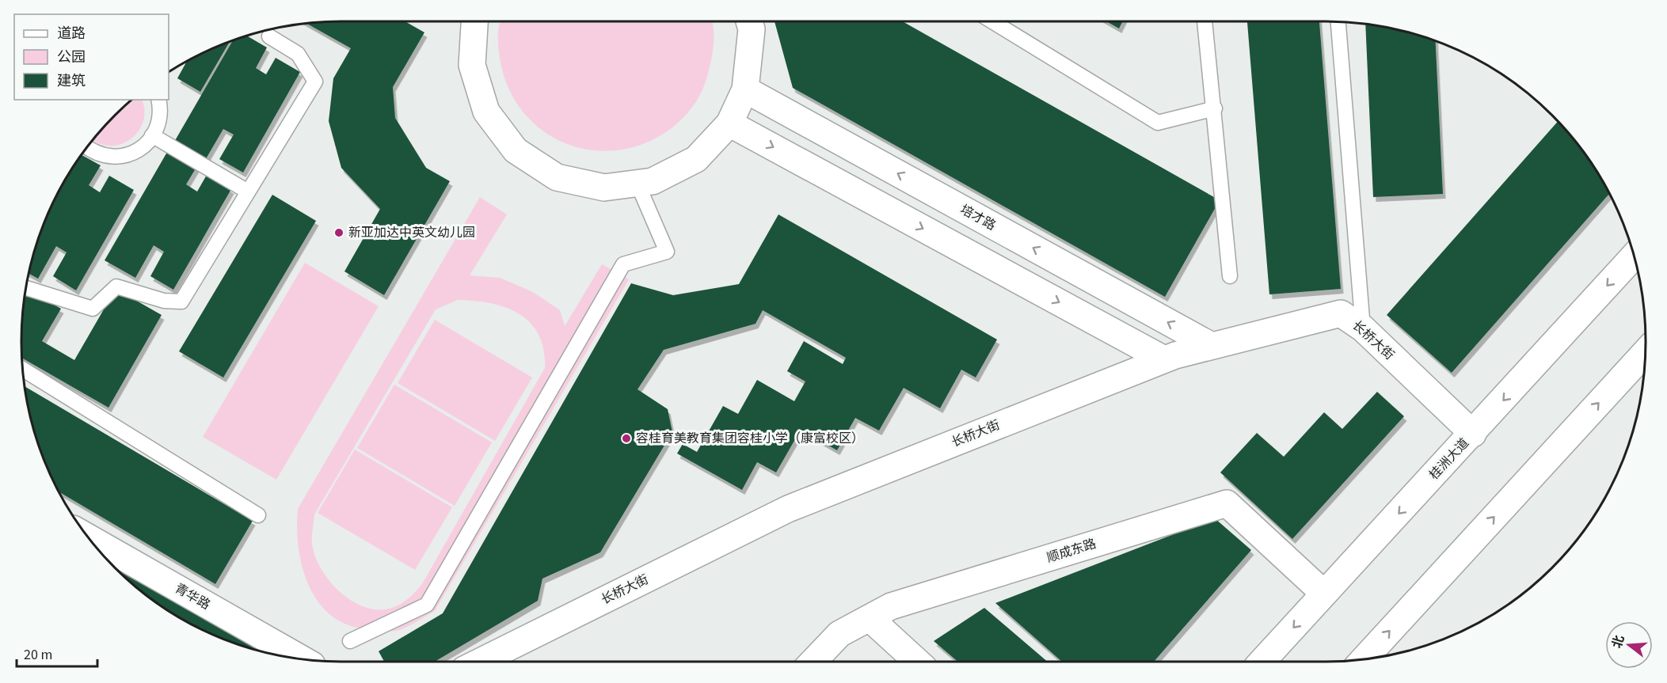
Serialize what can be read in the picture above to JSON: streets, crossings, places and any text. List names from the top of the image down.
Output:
{
  "streets": {
    "street": [
      "培才路",
      "长桥大街",
      "桂洲大道",
      "顺成东路",
      "青华路"
    ]
  },
  "crossings": [
    ["培才路", "长桥大街"],
    ["长桥大街", "桂洲大道"],
    ["桂洲大道", "顺成东路"]
  ],
  "places": ["新亚加达中英文幼儿园", "容桂育美教育集团容桂小学（康富校区）"],
  "legend": ["道路", "公园", "建筑"],
  "scale_bar": "20 m",
  "north": "left"
}
